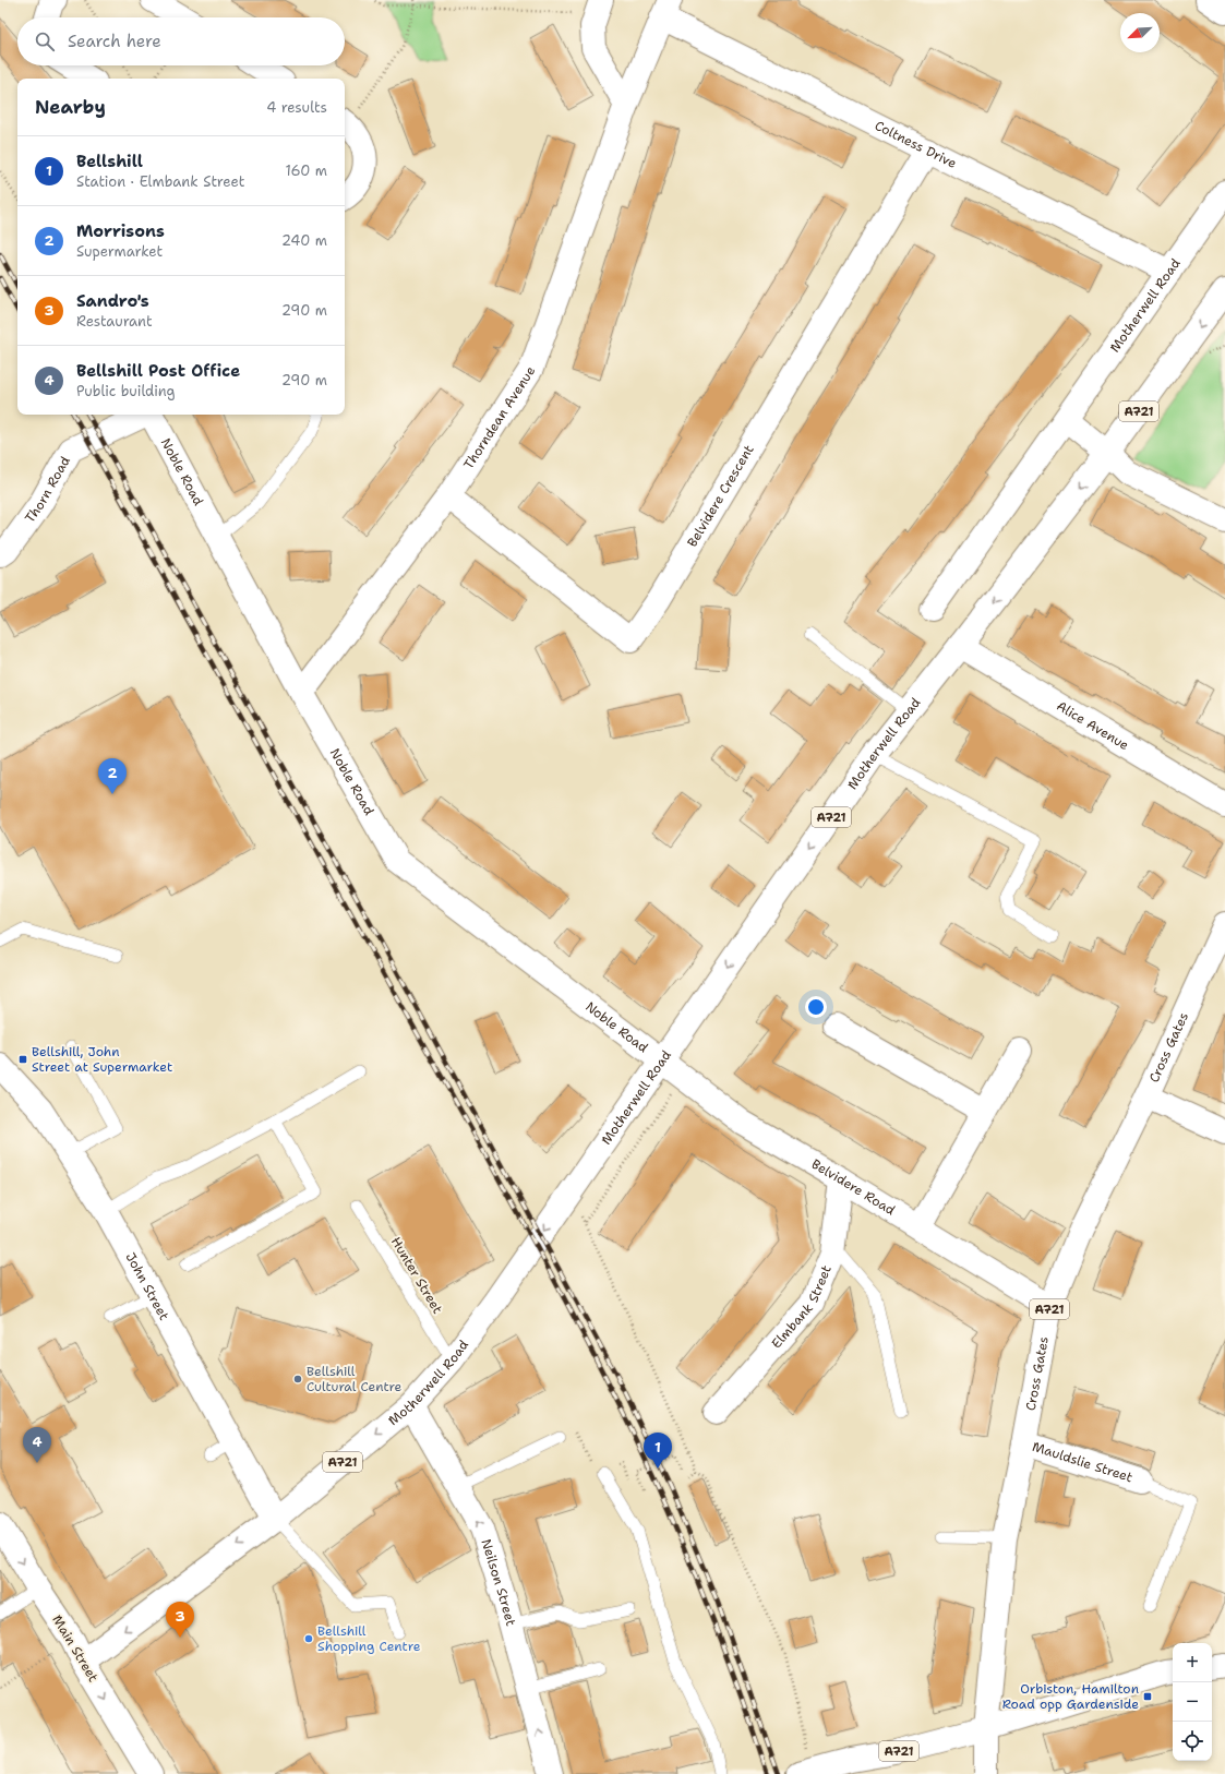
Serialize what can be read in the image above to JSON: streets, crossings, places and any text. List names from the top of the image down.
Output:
{
  "streets": {
    "street": [
      "Coltness Drive",
      "Motherwell Road",
      "A721",
      "Thorndean Avenue",
      "Noble Road",
      "Thorn Road",
      "Belvidere Crescent",
      "Alice Avenue",
      "Cross Gates",
      "Belvidere Road",
      "John Street",
      "Elmbank Street",
      "Mauldslie Street",
      "Neilson Street",
      "Main Street"
    ],
    "lane": ["Hunter Street"]
  },
  "crossings": [
    ["Coltness Drive", "Motherwell Road"],
    ["Coltness Drive", "Thorndean Avenue"],
    ["Coltness Drive", "Belvidere Crescent"],
    ["Motherwell Road", "Noble Road"],
    ["Motherwell Road", "Alice Avenue"],
    ["Motherwell Road", "Belvidere Road"],
    ["Motherwell Road", "Hunter Street"],
    ["Motherwell Road", "John Street"],
    ["Motherwell Road", "Neilson Street"],
    ["Motherwell Road", "Main Street"],
    ["A721", "Cross Gates"],
    ["Thorndean Avenue", "Noble Road"],
    ["Thorndean Avenue", "Belvidere Crescent"],
    ["Noble Road", "Belvidere Road"],
    ["Cross Gates", "Belvidere Road"],
    ["Cross Gates", "Mauldslie Street"],
    ["Belvidere Road", "Elmbank Street"]
  ],
  "one_way": ["Motherwell Road", "Neilson Street", "Main Street"],
  "places": {
    "transit": ["Bellshill, John Street at Supermarket", "Orbiston, Hamilton Road opp Gardenside"],
    "other": ["Bellshill Cultural Centre", "Bellshill Shopping Centre"]
  },
  "north": "bottom left",
  "page": {
    "search": "Search here",
    "heading": ["Nearby", "4 results"],
    "list": [
      {
        "mark": "1",
        "name": "Bellshill",
        "note": "Station · Elmbank Street",
        "value": "160 m"
      },
      {
        "mark": "2",
        "name": "Morrisons",
        "note": "Supermarket",
        "value": "240 m"
      },
      {
        "mark": "3",
        "name": "Sandro's",
        "note": "Restaurant",
        "value": "290 m"
      },
      {
        "mark": "4",
        "name": "Bellshill Post Office",
        "note": "Public building",
        "value": "290 m"
      }
    ],
    "pins": [
      "2",
      "4",
      "1",
      "3"
    ],
    "map_buttons": ["+", "−"]
  }
}
